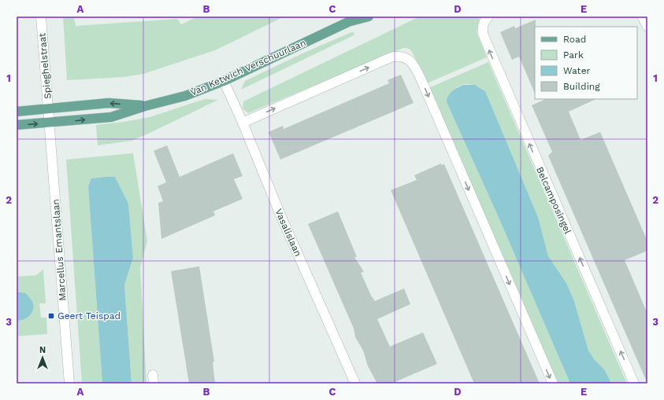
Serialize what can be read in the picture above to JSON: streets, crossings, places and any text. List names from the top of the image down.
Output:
{
  "streets": {
    "main road": ["Van Ketwich Verschuurlaan"],
    "street": [
      "Spieghelstraat",
      "Belcamposingel",
      "Vasalislaan",
      "Marcellus Emantslaan"
    ]
  },
  "crossings": [
    ["Spieghelstraat", "Van Ketwich Verschuurlaan"],
    ["Spieghelstraat", "Marcellus Emantslaan"],
    ["Van Ketwich Verschuurlaan", "Vasalislaan"],
    ["Van Ketwich Verschuurlaan", "Marcellus Emantslaan"]
  ],
  "one_way": ["Belcamposingel"],
  "places": {
    "transit": ["Geert Teispad"]
  },
  "legend": [
    "Road",
    "Park",
    "Water",
    "Building"
  ],
  "north": "top",
  "grid": {
    "columns": [
      "A",
      "B",
      "C",
      "D",
      "E"
    ],
    "rows": ["1", "2", "3"]
  }
}
